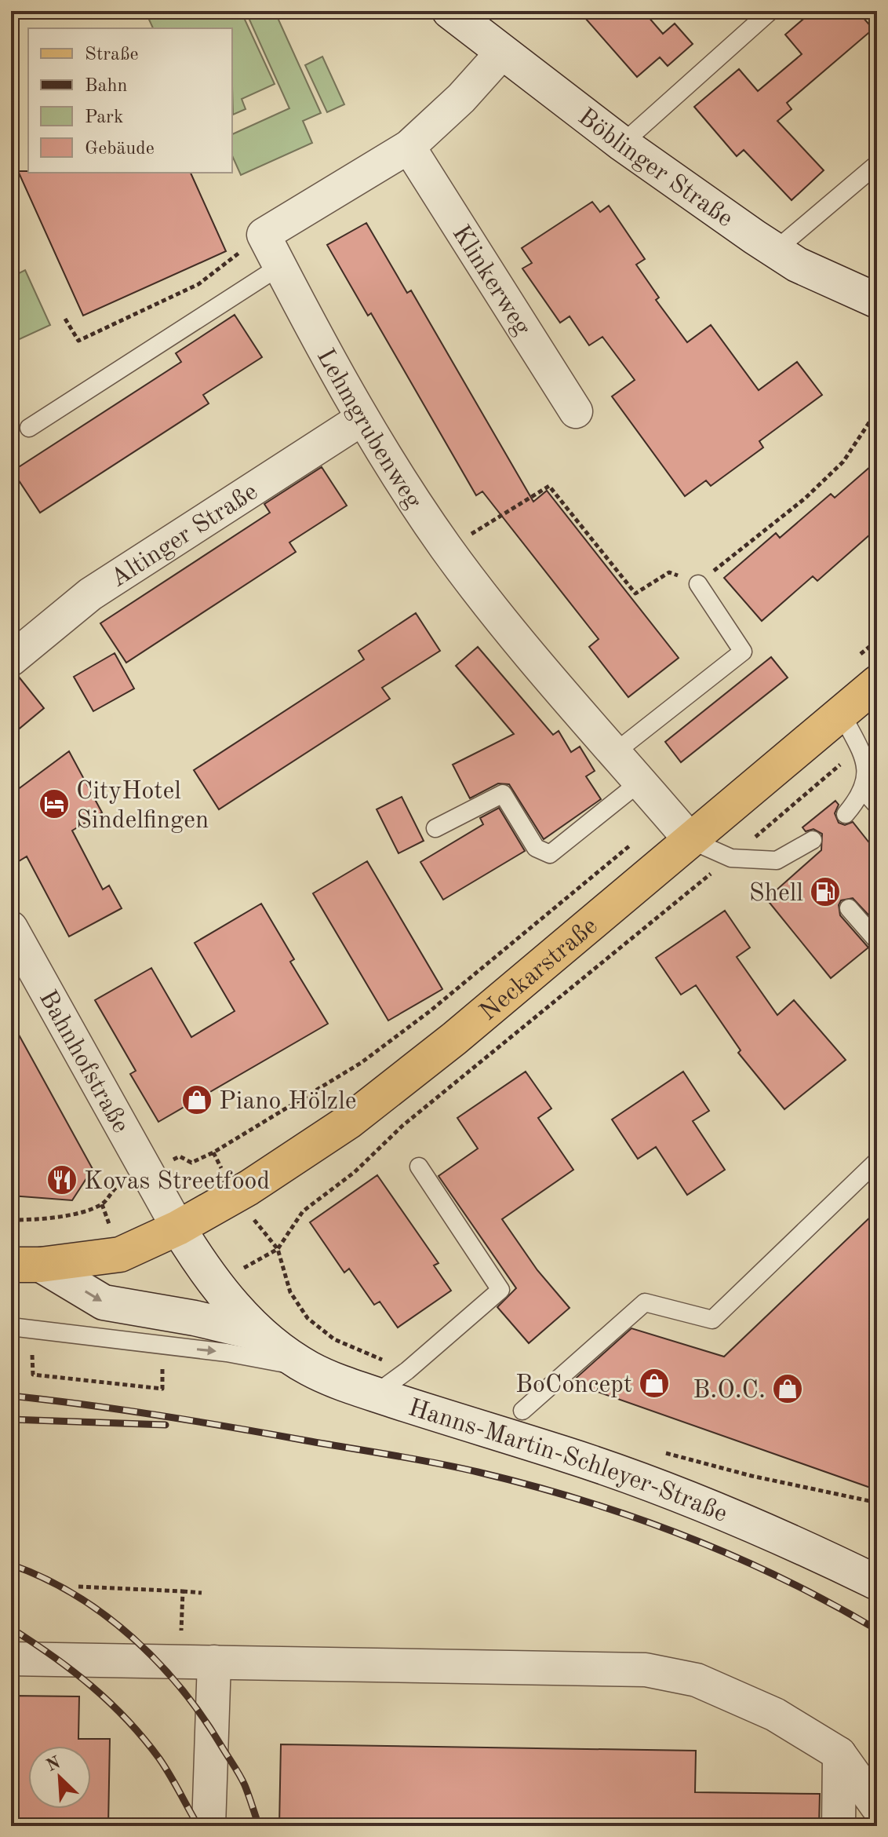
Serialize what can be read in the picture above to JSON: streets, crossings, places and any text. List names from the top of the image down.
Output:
{
  "streets": {
    "main road": ["Böblinger Straße", "Neckarstraße", "Hanns-Martin-Schleyer-Straße"],
    "street": [
      "Klinkerweg",
      "Lehmgrubenweg",
      "Altinger Straße",
      "Bahnhofstraße"
    ]
  },
  "crossings": [
    ["Lehmgrubenweg", "Altinger Straße"],
    ["Lehmgrubenweg", "Neckarstraße"],
    ["Neckarstraße", "Bahnhofstraße"],
    ["Neckarstraße", "Hanns-Martin-Schleyer-Straße"],
    ["Bahnhofstraße", "Hanns-Martin-Schleyer-Straße"]
  ],
  "places": {
    "hotel": ["CityHotel Sindelfingen"],
    "fuel station": ["Shell"],
    "shop": ["Piano Hölzle", "BoConcept", "B.O.C."],
    "restaurant": ["Kovas Streetfood"]
  },
  "legend": [
    "Straße",
    "Bahn",
    "Park",
    "Gebäude"
  ],
  "north": "top left"
}
